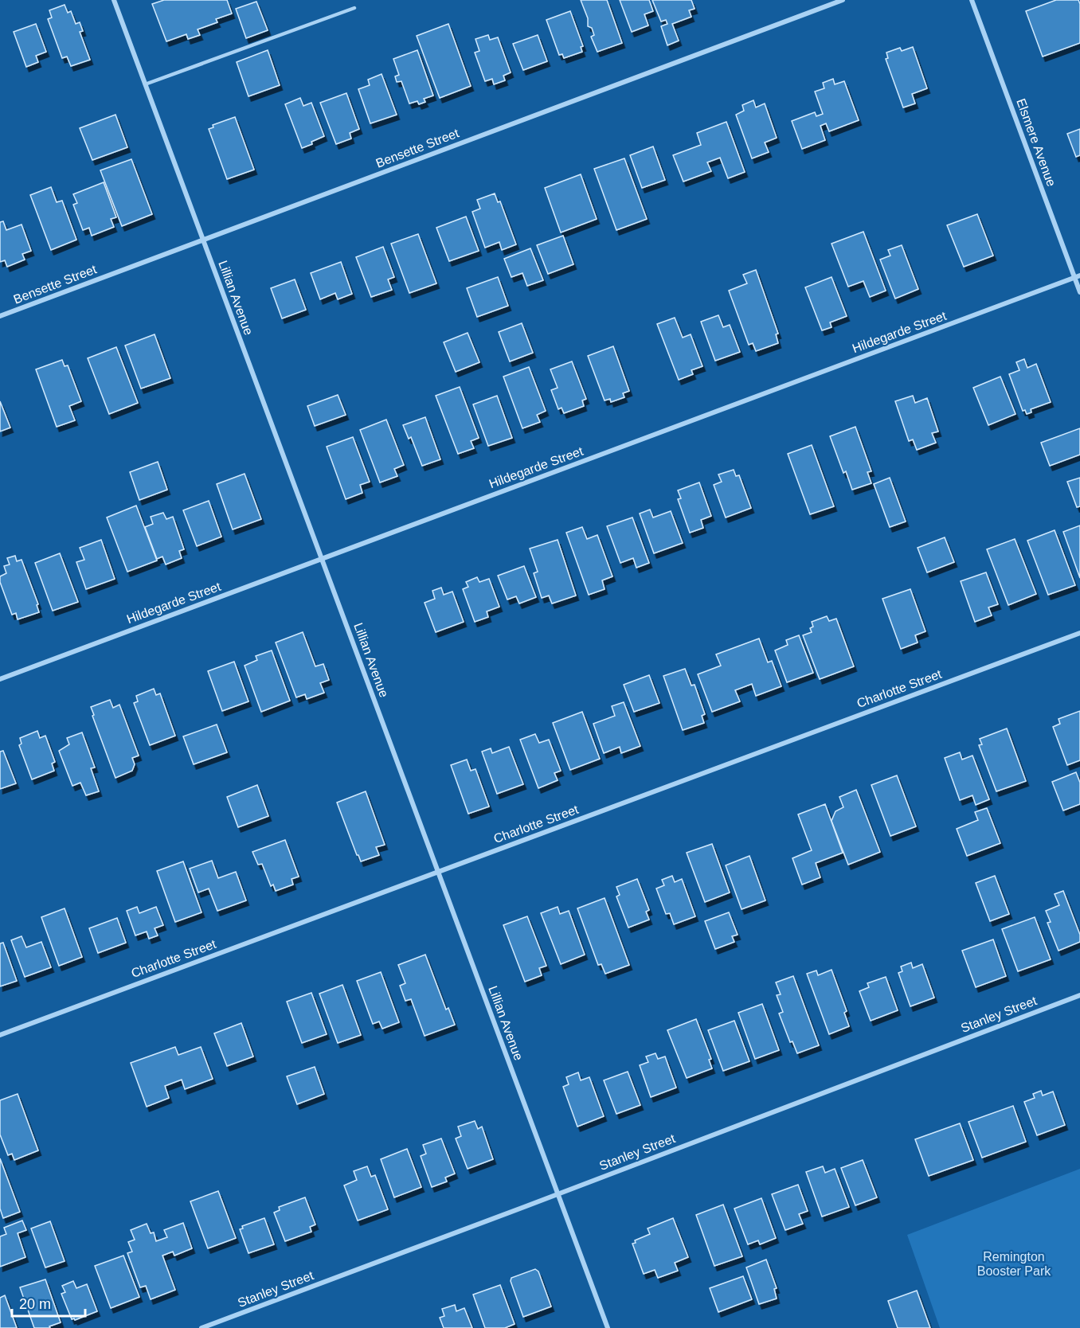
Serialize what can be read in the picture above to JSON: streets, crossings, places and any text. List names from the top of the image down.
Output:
{
  "streets": {
    "street": [
      "Elsmere Avenue",
      "Bensette Street",
      "Lillian Avenue",
      "Hildegarde Street",
      "Charlotte Street",
      "Stanley Street"
    ]
  },
  "crossings": [
    ["Elsmere Avenue", "Hildegarde Street"],
    ["Bensette Street", "Lillian Avenue"],
    ["Lillian Avenue", "Hildegarde Street"],
    ["Lillian Avenue", "Charlotte Street"],
    ["Lillian Avenue", "Stanley Street"]
  ],
  "parks": ["Remington Booster Park"],
  "scale_bar": "20 m"
}
